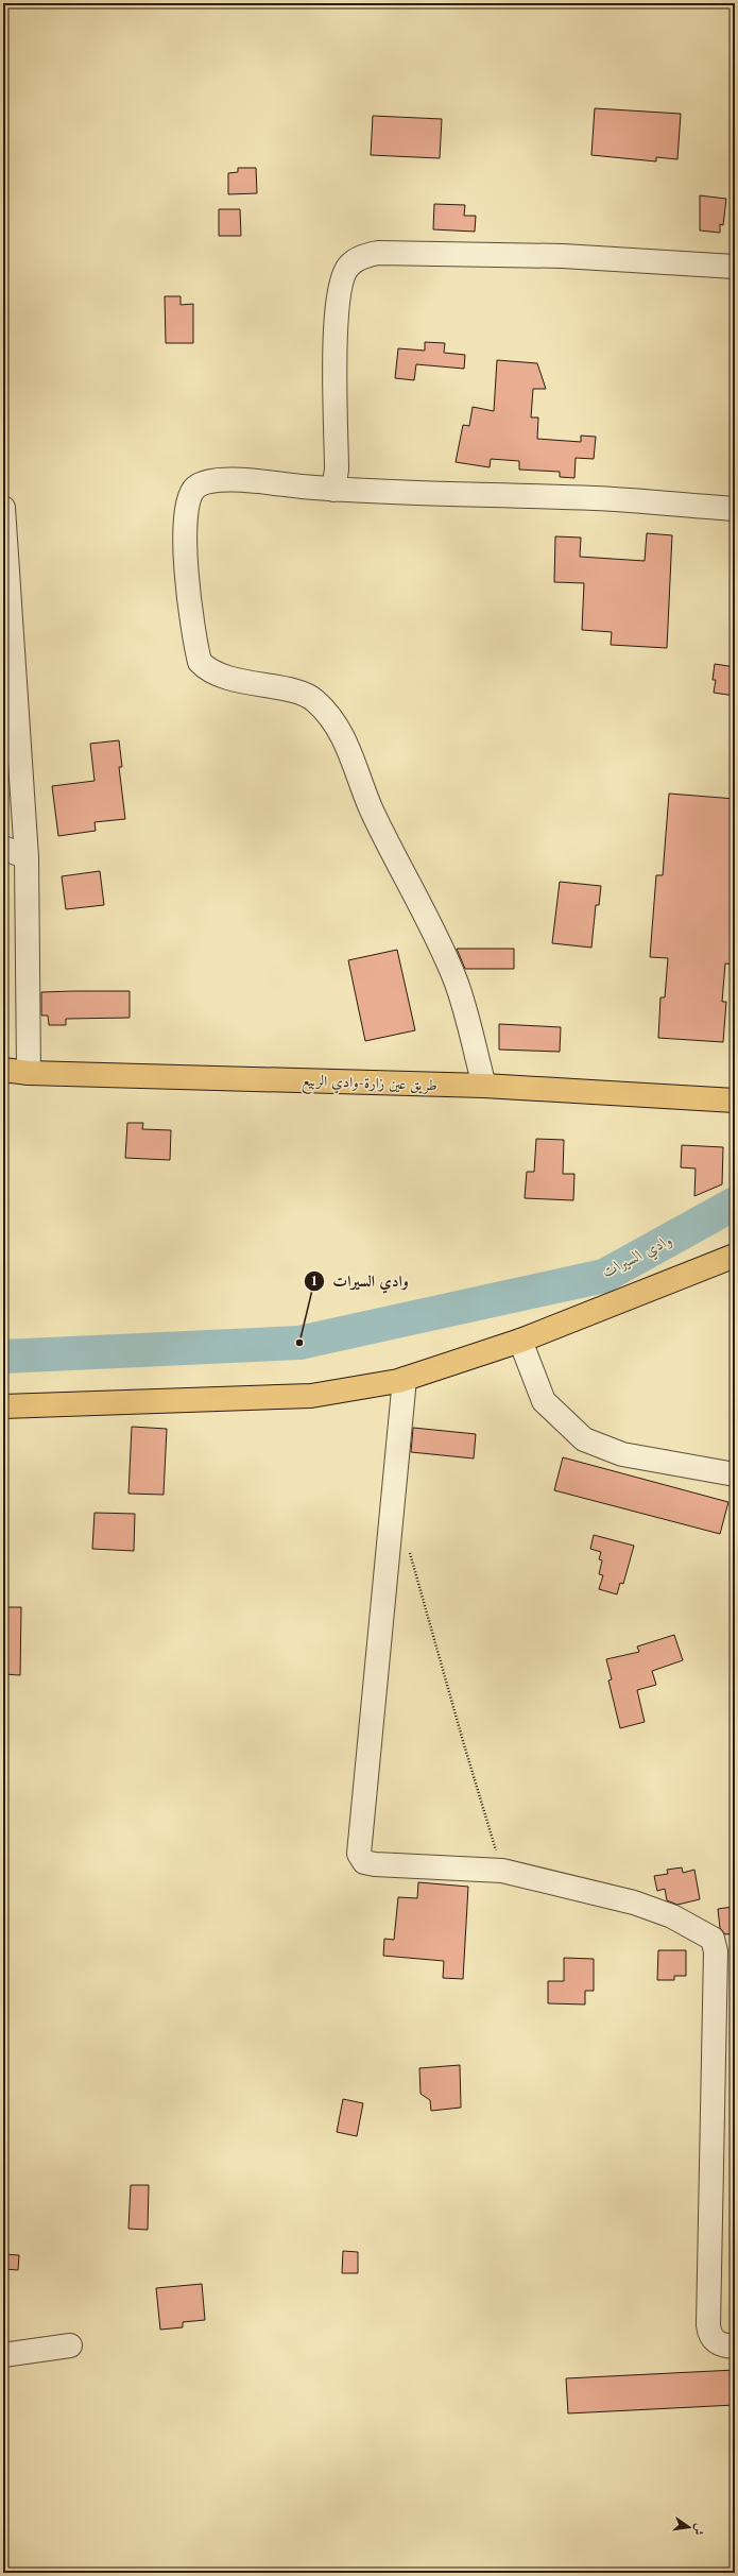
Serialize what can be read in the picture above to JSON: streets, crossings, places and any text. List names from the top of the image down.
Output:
{
  "streets": {
    "main road": ["طريق عين زارة-وادي الربيع"]
  },
  "water": ["وادي السيرات"],
  "places": ["وادي السيرات"],
  "north": "right"
}
